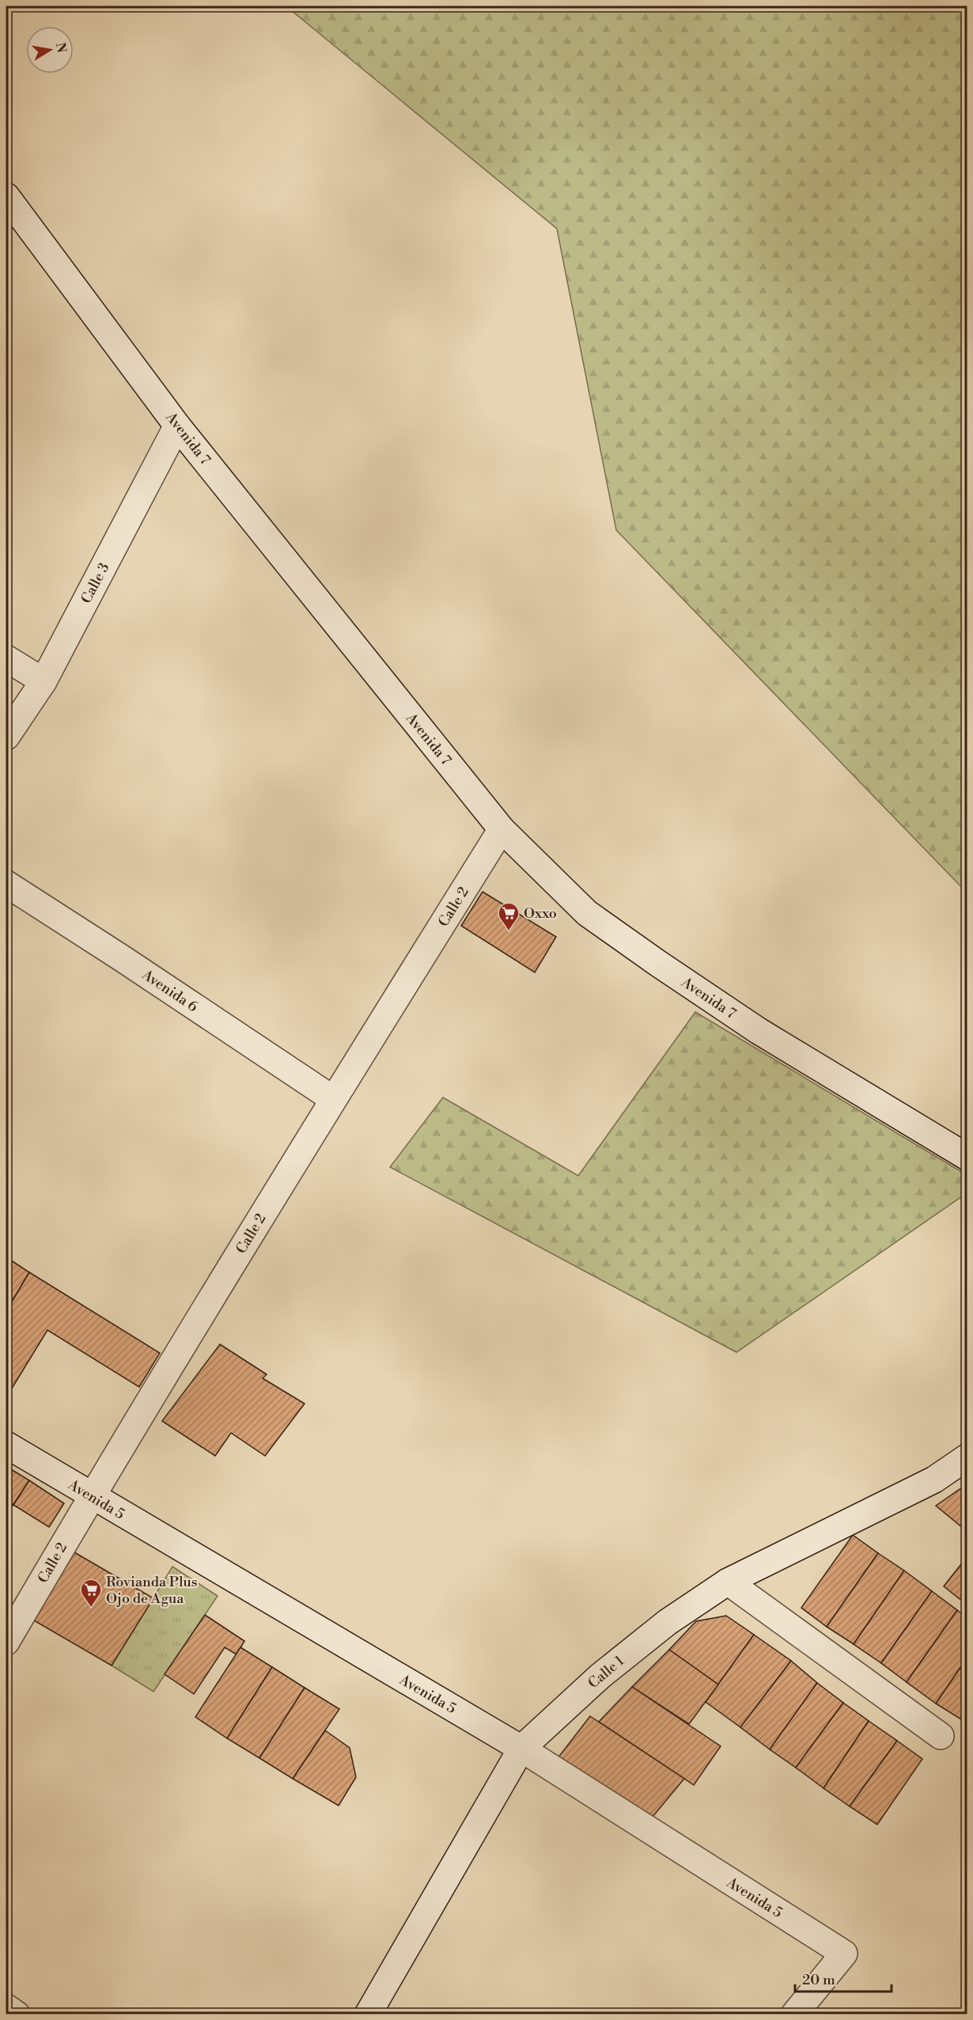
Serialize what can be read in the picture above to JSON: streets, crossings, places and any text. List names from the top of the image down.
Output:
{
  "streets": {
    "street": [
      "Avenida 7",
      "Calle 3",
      "Calle 2",
      "Avenida 6",
      "Avenida 5",
      "Calle 1"
    ]
  },
  "crossings": [
    ["Avenida 7", "Calle 3"],
    ["Avenida 7", "Calle 2"],
    ["Calle 2", "Avenida 6"],
    ["Calle 2", "Avenida 5"],
    ["Avenida 5", "Calle 1"]
  ],
  "places": {
    "supermarket": ["Oxxo", "Rovianda Plus Ojo de Agua"]
  },
  "scale_bar": "20 m",
  "north": "right"
}
